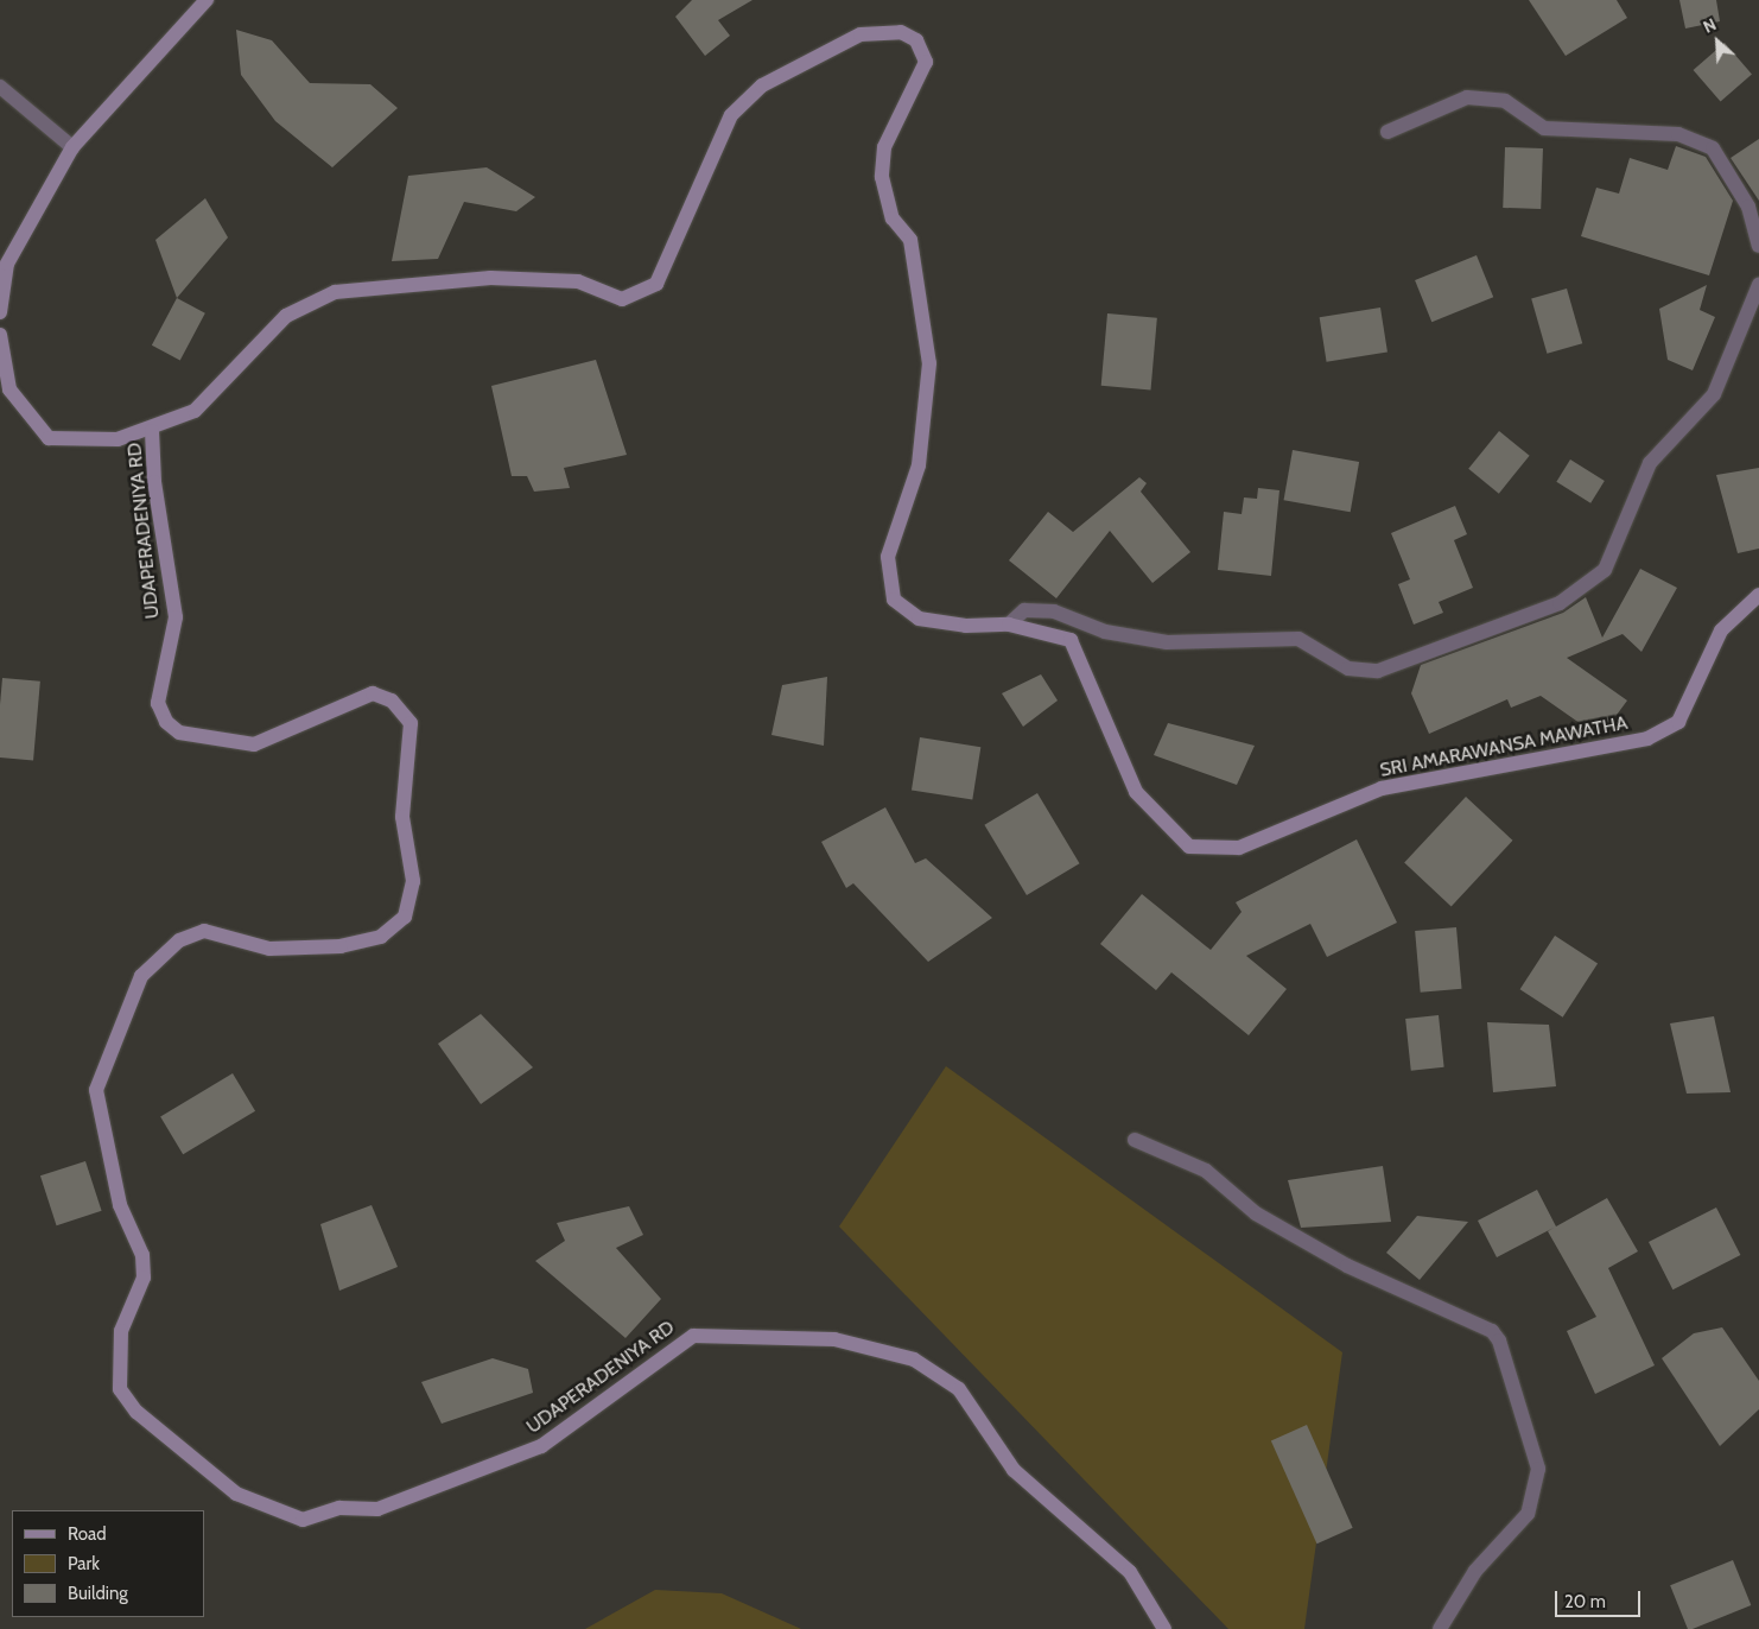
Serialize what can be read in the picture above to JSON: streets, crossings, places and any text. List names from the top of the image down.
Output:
{
  "streets": {
    "street": ["UDAPERADENIYA RD", "SRI AMARAWANSA MAWATHA"]
  },
  "crossings": [
    ["UDAPERADENIYA RD", "SRI AMARAWANSA MAWATHA"]
  ],
  "legend": ["Road", "Park", "Building"],
  "scale_bar": "20 m",
  "north": "top left"
}
